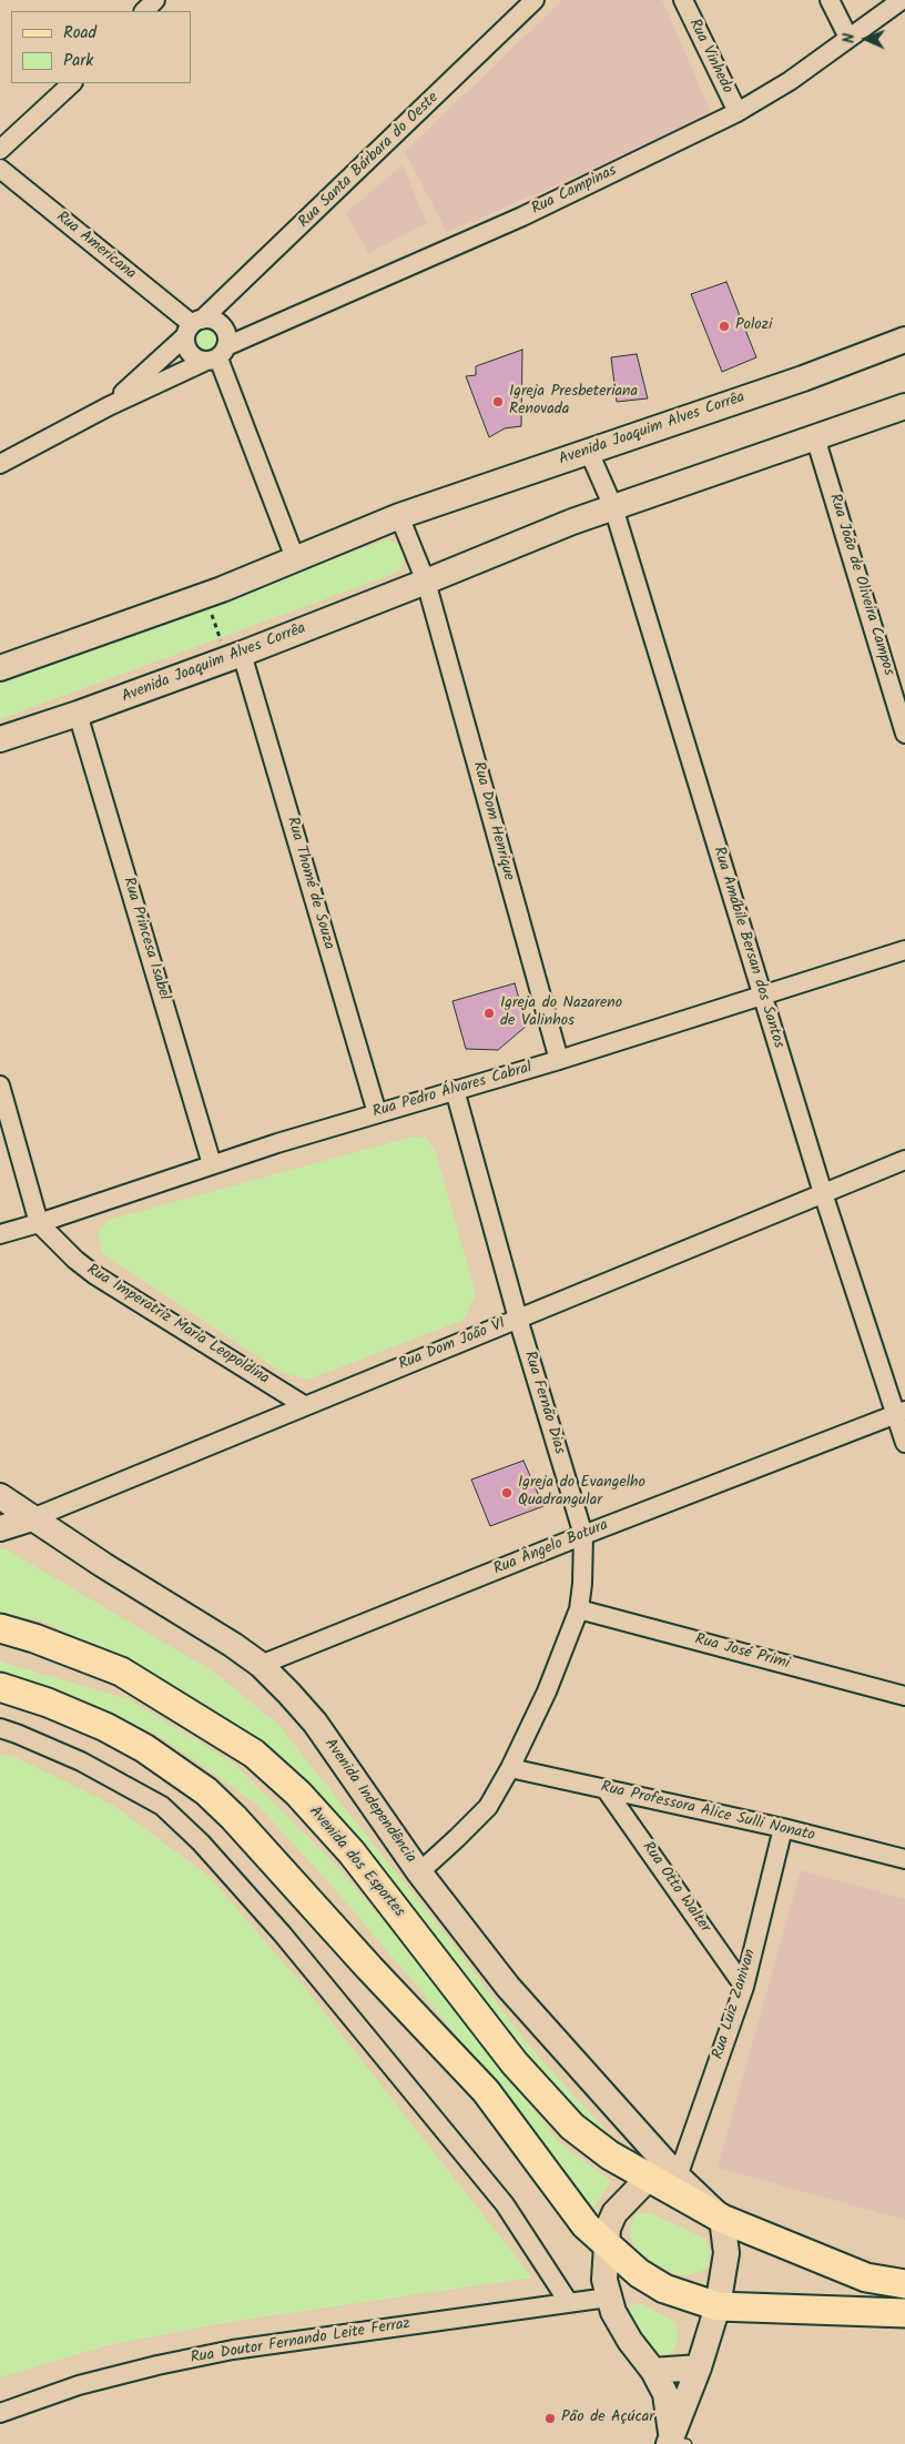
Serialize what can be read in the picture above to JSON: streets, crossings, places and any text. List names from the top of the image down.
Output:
{
  "streets": {
    "main road": [
      "Avenida Joaquim Alves Corrêa",
      "Rua Dom João VI",
      "Avenida Independência",
      "Avenida dos Esportes"
    ],
    "street": [
      "Rua Vinhedo",
      "Rua Santa Bárbara do Oeste",
      "Rua Campinas",
      "Rua Americana",
      "Rua João de Oliveira Campos",
      "Rua Dom Henrique",
      "Rua Thomé de Souza",
      "Rua Princesa Isabel",
      "Rua Amábile Bersan dos Santos",
      "Rua Pedro Álvares Cabral",
      "Rua Imperatriz Maria Leopoldina",
      "Rua Fernão Dias",
      "Rua Ângelo Botura",
      "Rua José Primi",
      "Rua Professora Alice Sulli Nonato",
      "Rua Otto Walter",
      "Rua Luiz Zanivan",
      "Rua Doutor Fernando Leite Ferraz"
    ]
  },
  "crossings": [
    ["Rua Vinhedo", "Rua Campinas"],
    ["Rua Santa Bárbara do Oeste", "Rua Campinas"],
    ["Rua Santa Bárbara do Oeste", "Rua Americana"],
    ["Rua Campinas", "Rua Americana"],
    ["Avenida Joaquim Alves Corrêa", "Rua João de Oliveira Campos"],
    ["Avenida Joaquim Alves Corrêa", "Rua Dom Henrique"],
    ["Avenida Joaquim Alves Corrêa", "Rua Thomé de Souza"],
    ["Avenida Joaquim Alves Corrêa", "Rua Princesa Isabel"],
    ["Avenida Joaquim Alves Corrêa", "Rua Amábile Bersan dos Santos"],
    ["Rua Dom Henrique", "Rua Pedro Álvares Cabral"],
    ["Rua Thomé de Souza", "Rua Pedro Álvares Cabral"],
    ["Rua Princesa Isabel", "Rua Pedro Álvares Cabral"],
    ["Rua Amábile Bersan dos Santos", "Rua Pedro Álvares Cabral"],
    ["Rua Amábile Bersan dos Santos", "Rua Dom João VI"],
    ["Rua Amábile Bersan dos Santos", "Rua Ângelo Botura"],
    ["Rua Pedro Álvares Cabral", "Rua Imperatriz Maria Leopoldina"],
    ["Rua Pedro Álvares Cabral", "Rua Fernão Dias"],
    ["Rua Imperatriz Maria Leopoldina", "Rua Dom João VI"],
    ["Rua Dom João VI", "Rua Fernão Dias"],
    ["Rua Dom João VI", "Avenida Independência"],
    ["Rua Fernão Dias", "Rua Ângelo Botura"],
    ["Rua Fernão Dias", "Rua José Primi"],
    ["Rua Fernão Dias", "Avenida Independência"],
    ["Rua Fernão Dias", "Rua Professora Alice Sulli Nonato"],
    ["Rua Ângelo Botura", "Avenida Independência"],
    ["Avenida Independência", "Rua Luiz Zanivan"],
    ["Rua Professora Alice Sulli Nonato", "Rua Otto Walter"],
    ["Rua Professora Alice Sulli Nonato", "Rua Luiz Zanivan"],
    ["Rua Otto Walter", "Rua Luiz Zanivan"]
  ],
  "places": [
    "Polozi",
    "Igreja Presbeteriana Renovada",
    "Igreja do Nazareno de Valinhos",
    "Igreja do Evangelho Quadrangular",
    "Pão de Açúcar"
  ],
  "legend": ["Road", "Park"],
  "north": "left"
}
